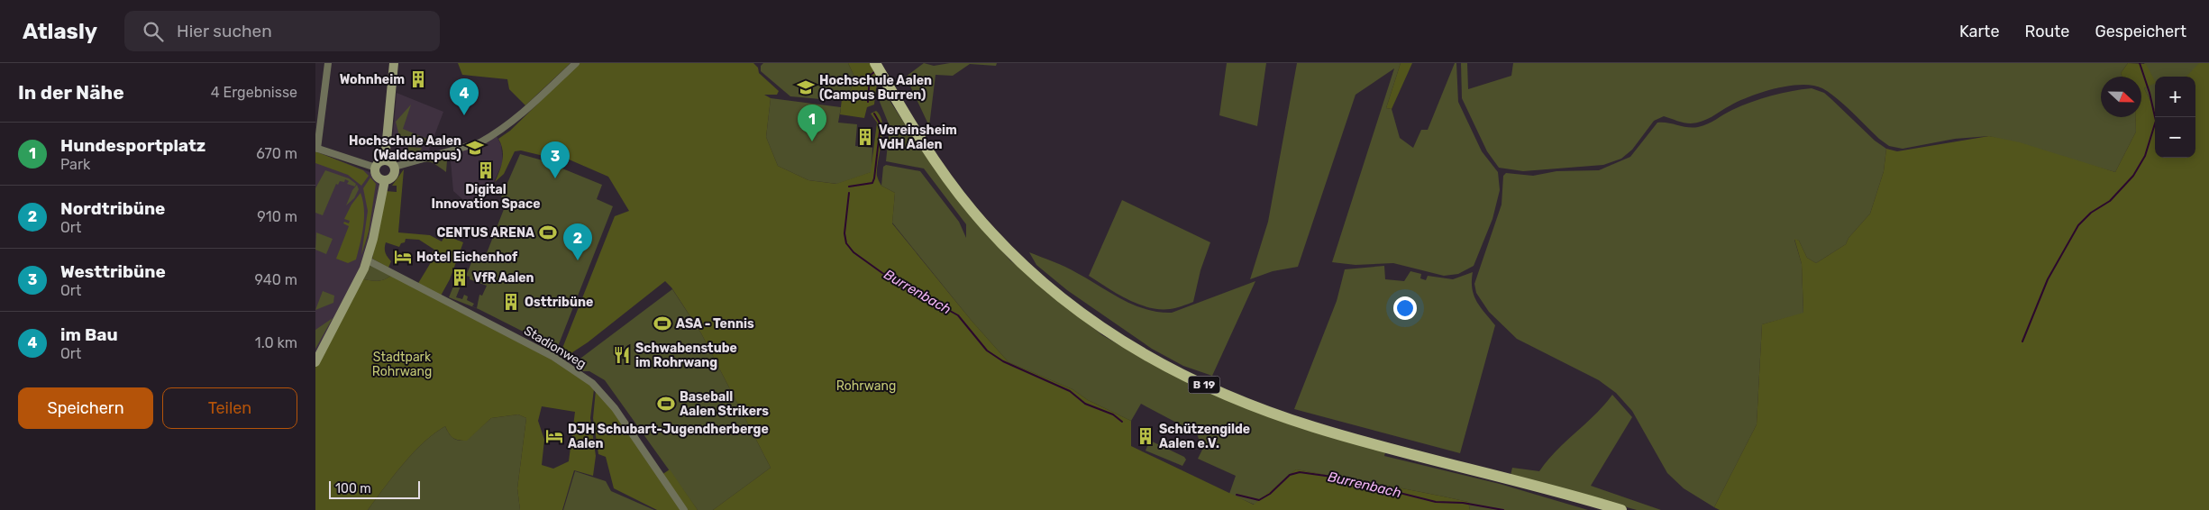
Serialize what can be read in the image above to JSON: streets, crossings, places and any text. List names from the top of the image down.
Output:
{
  "streets": {
    "main road": ["B 19"],
    "street": ["Stadionweg"]
  },
  "water": ["Burrenbach"],
  "parks": ["Stadtpark Rohrwang", "Rohrwang"],
  "places": {
    "building": [
      "Wohnheim",
      "Vereinsheim VdH Aalen",
      "Digital Innovation Space",
      "VfR Aalen",
      "Osttribüne",
      "Schützengilde Aalen e.V."
    ],
    "school or university": ["Hochschule Aalen (Campus Burren)", "Hochschule Aalen (Waldcampus)"],
    "sports": ["CENTUS ARENA", "ASA - Tennis", "Baseball Aalen Strikers"],
    "hotel": ["Hotel Eichenhof", "DJH Schubart-Jugendherberge Aalen"],
    "restaurant": ["Schwabenstube im Rohrwang"]
  },
  "scale_bar": "100 m",
  "north": "right",
  "page": {
    "header": "Atlasly",
    "search": "Hier suchen",
    "nav": ["Karte", "Route", "Gespeichert"],
    "heading": ["In der Nähe", "4 Ergebnisse"],
    "map_buttons": ["+", "−"],
    "pins": [
      "4",
      "1",
      "3",
      "2"
    ],
    "list": [
      {
        "mark": "1",
        "name": "Hundesportplatz",
        "note": "Park",
        "value": "670 m"
      },
      {
        "mark": "2",
        "name": "Nordtribüne",
        "note": "Ort",
        "value": "910 m"
      },
      {
        "mark": "3",
        "name": "Westtribüne",
        "note": "Ort",
        "value": "940 m"
      },
      {
        "mark": "4",
        "name": "im Bau",
        "note": "Ort",
        "value": "1.0 km"
      }
    ],
    "buttons": ["Speichern", "Teilen"],
    "scale": "100 m"
  }
}
